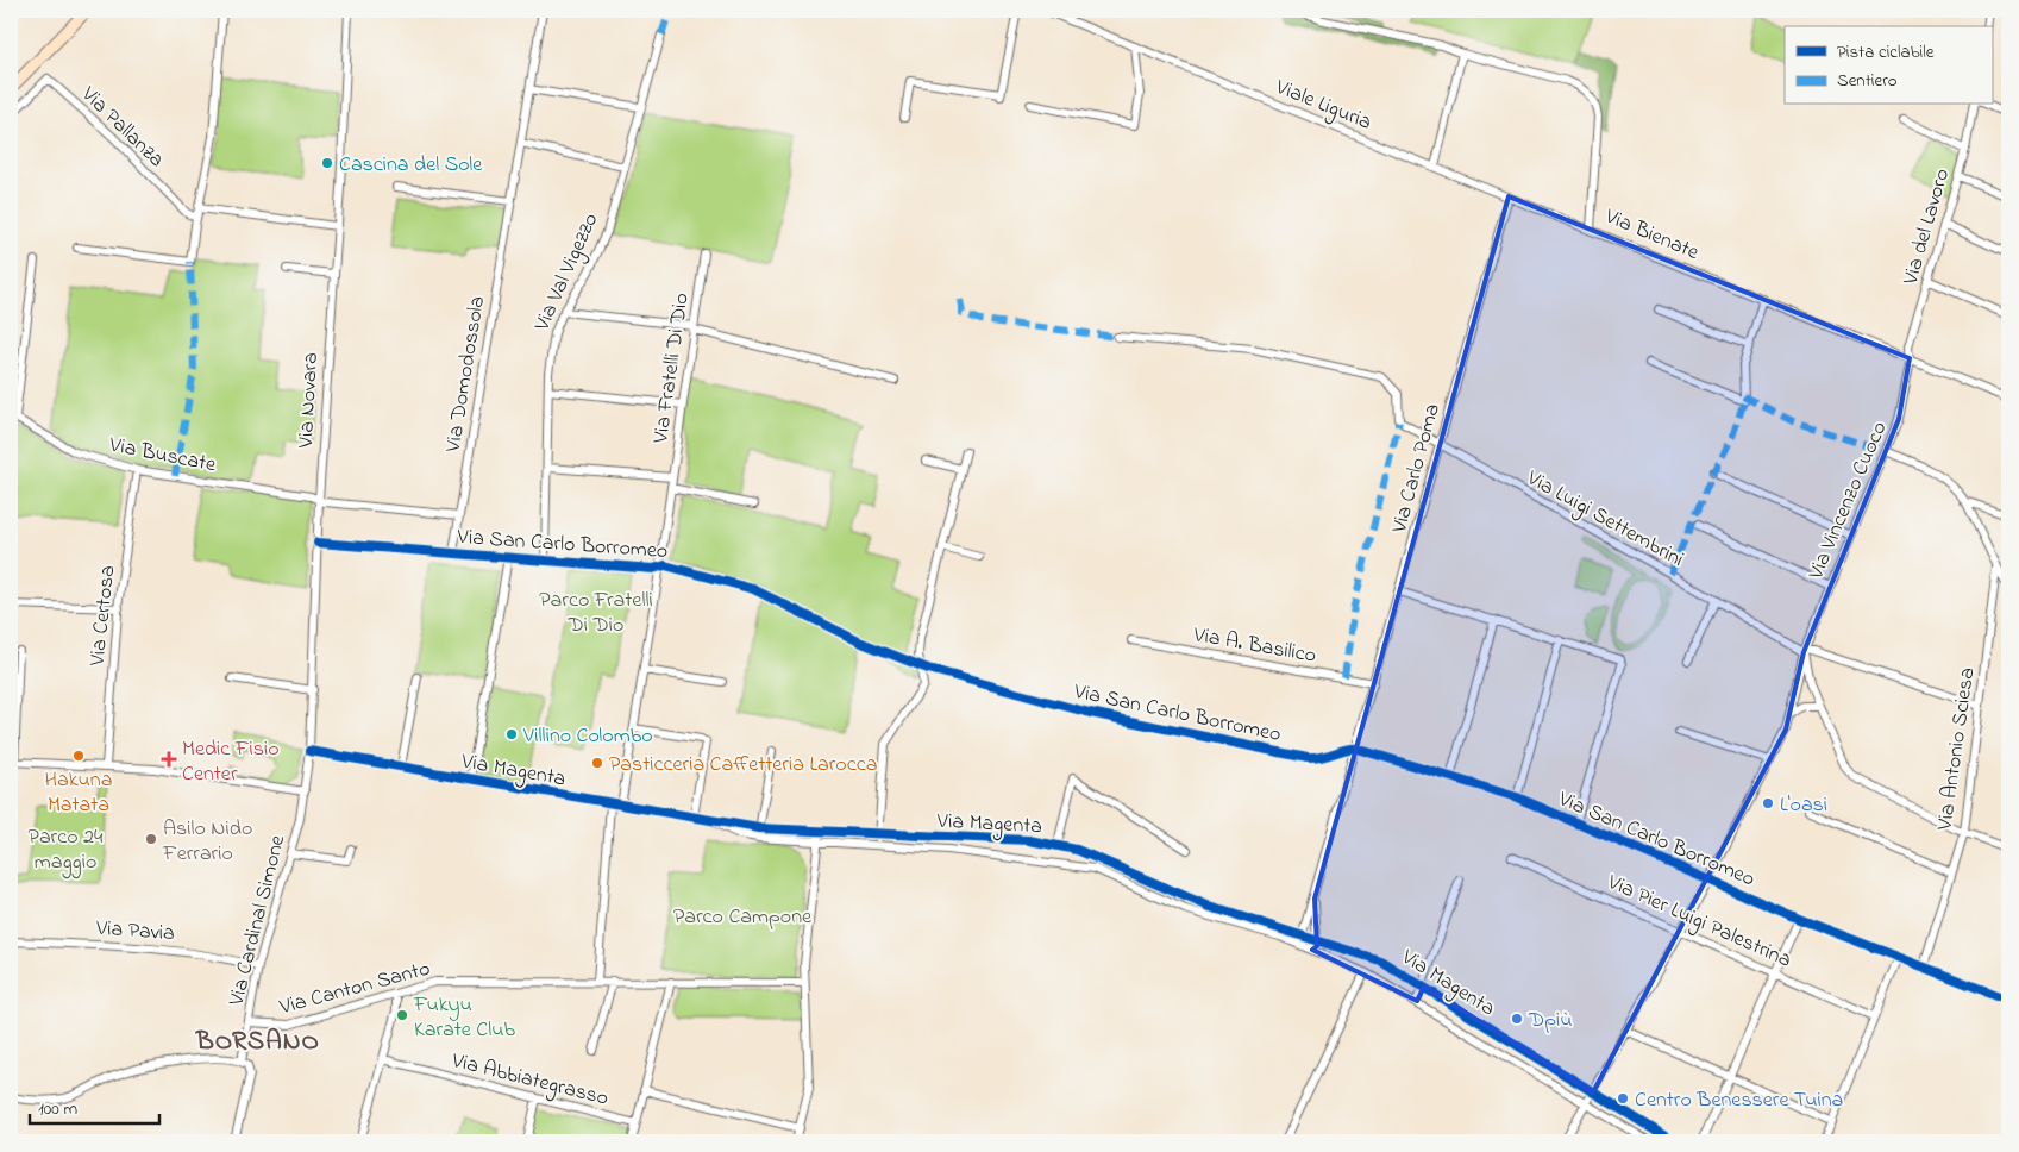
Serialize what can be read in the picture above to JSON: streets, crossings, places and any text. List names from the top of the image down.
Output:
{
  "streets": {
    "street": [
      "Viale Liguria",
      "Via Pallanza",
      "Via del Lavoro",
      "Via Bienate",
      "Via Val Vigezzo",
      "Via Fratelli Di Dio",
      "Via Domodossola",
      "Via Novara",
      "Via Buscate",
      "Via Carlo Poma",
      "Via Vincenzo Cuoco",
      "Via Luigi Settembrini",
      "Via San Carlo Borromeo",
      "Via Certosa",
      "Via A. Basilico",
      "Via Antonio Sciesa",
      "Via Magenta",
      "Via Cardinal Simone",
      "Via Pier Luigi Palestrina",
      "Via Pavia",
      "Via Canton Santo",
      "Via Abbiategrasso"
    ]
  },
  "crossings": [
    ["Viale Liguria", "Via Bienate"],
    ["Viale Liguria", "Via Carlo Poma"],
    ["Via del Lavoro", "Via Bienate"],
    ["Via del Lavoro", "Via Vincenzo Cuoco"],
    ["Via Bienate", "Via Vincenzo Cuoco"],
    ["Via Val Vigezzo", "Via San Carlo Borromeo"],
    ["Via Fratelli Di Dio", "Via San Carlo Borromeo"],
    ["Via Fratelli Di Dio", "Via Magenta"],
    ["Via Domodossola", "Via Buscate"],
    ["Via Domodossola", "Via San Carlo Borromeo"],
    ["Via Novara", "Via Buscate"],
    ["Via Novara", "Via San Carlo Borromeo"],
    ["Via Novara", "Via Magenta"],
    ["Via Novara", "Via Cardinal Simone"],
    ["Via Buscate", "Via Certosa"],
    ["Via Carlo Poma", "Via Luigi Settembrini"],
    ["Via Carlo Poma", "Via San Carlo Borromeo"],
    ["Via Carlo Poma", "Via A. Basilico"],
    ["Via Vincenzo Cuoco", "Via Luigi Settembrini"],
    ["Via Vincenzo Cuoco", "Via San Carlo Borromeo"],
    ["Via Vincenzo Cuoco", "Via Magenta"],
    ["Via Vincenzo Cuoco", "Via Pier Luigi Palestrina"],
    ["Via Luigi Settembrini", "Via Antonio Sciesa"],
    ["Via San Carlo Borromeo", "Via Antonio Sciesa"],
    ["Via Cardinal Simone", "Via Pavia"],
    ["Via Cardinal Simone", "Via Canton Santo"]
  ],
  "districts": ["BORSANO"],
  "parks": ["Parco Fratelli Di Dio", "Parco 24 maggio", "Parco Campone"],
  "places": {
    "other": [
      "Cascina del Sole",
      "Villino Colombo",
      "Hakuna Matata",
      "Pasticceria Caffetteria Larocca",
      "L'oasi",
      "Asilo Nido Ferrario",
      "Fukyu Karate Club",
      "Dpiù",
      "Centro Benessere Tuina"
    ],
    "health": ["Medic Fisio Center"]
  },
  "legend": ["Pista ciclabile", "Sentiero"],
  "scale_bar": "100 m"
}
